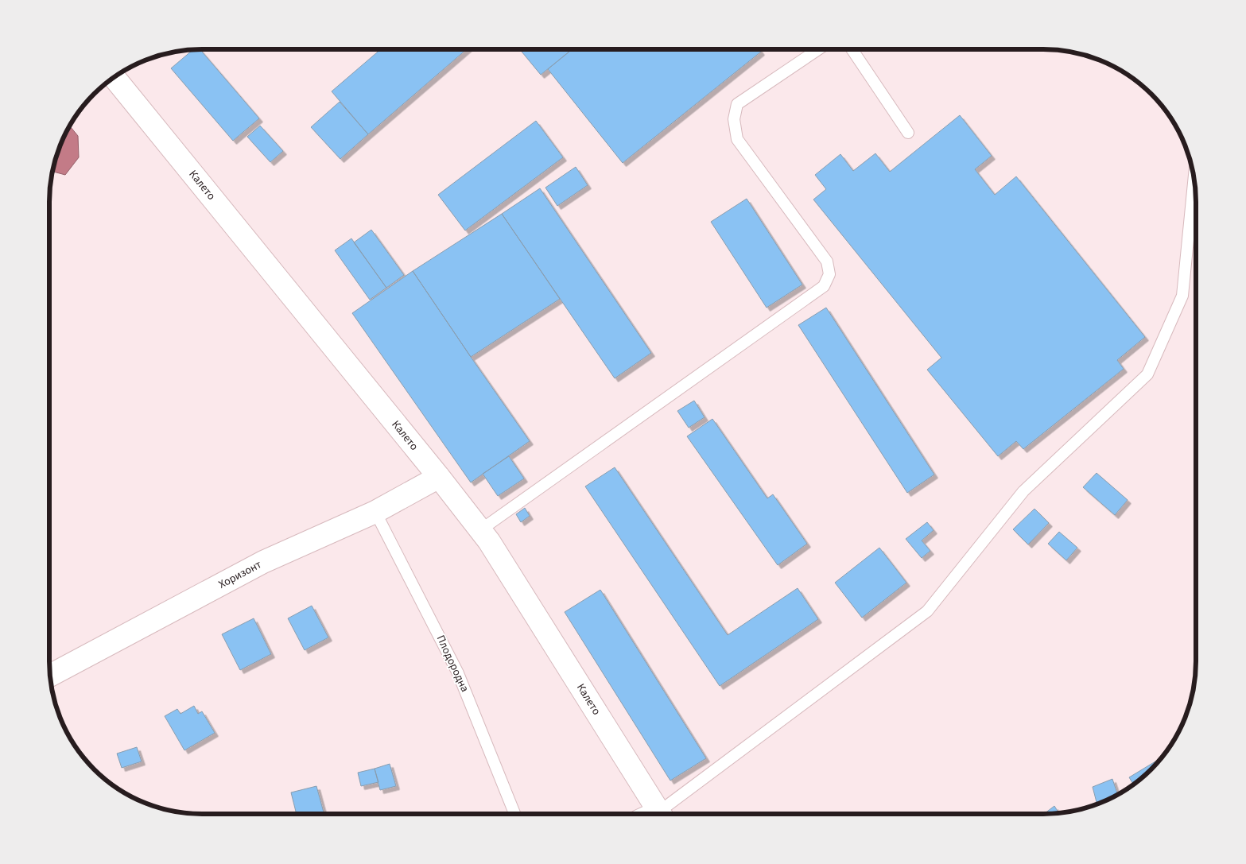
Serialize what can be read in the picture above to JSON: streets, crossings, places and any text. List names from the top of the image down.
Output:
{
  "streets": {
    "street": ["Калето", "Хоризонт"],
    "lane": ["Плодородна"]
  },
  "crossings": [
    ["Калето", "Хоризонт"],
    ["Хоризонт", "Плодородна"]
  ]
}
